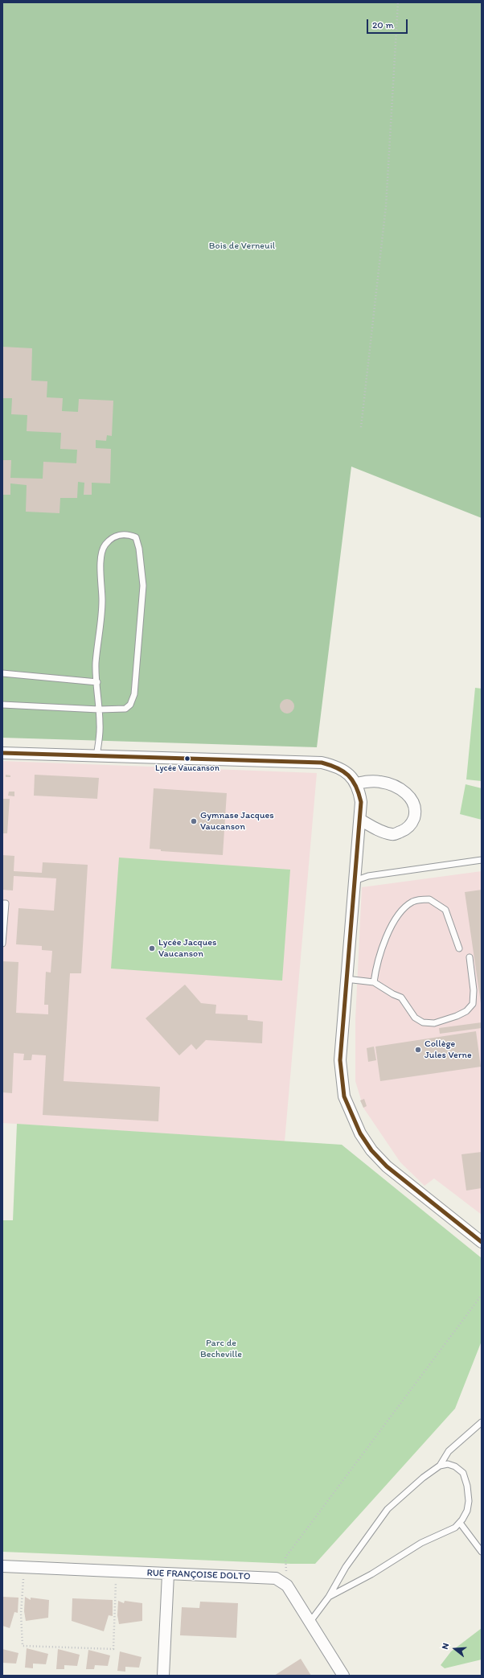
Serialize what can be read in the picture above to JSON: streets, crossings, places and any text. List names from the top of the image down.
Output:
{
  "streets": {
    "street": ["RUE FRANÇOISE DOLTO"]
  },
  "parks": ["Bois de Verneuil", "Parc de Becheville"],
  "places": [
    "Lycée Vaucanson",
    "Gymnase Jacques Vaucanson",
    "Lycée Jacques Vaucanson",
    "Collège Jules Verne"
  ],
  "scale_bar": "20 m",
  "north": "left"
}
